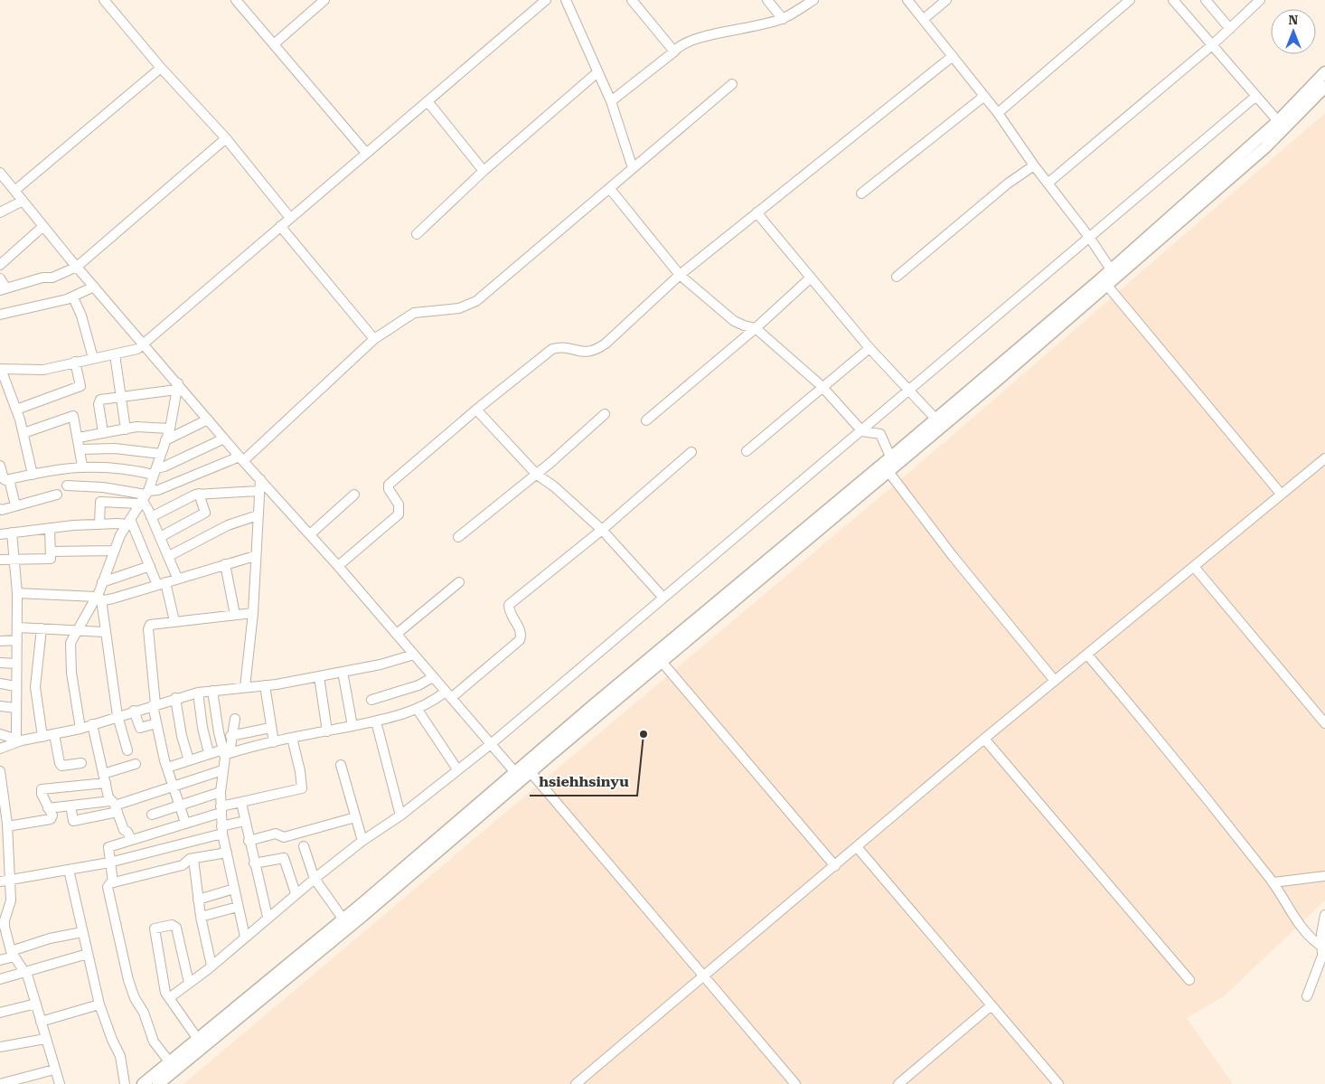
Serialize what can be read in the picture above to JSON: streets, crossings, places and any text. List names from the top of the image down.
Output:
{
  "places": ["hsiehhsinyu"],
  "north": "top"
}
